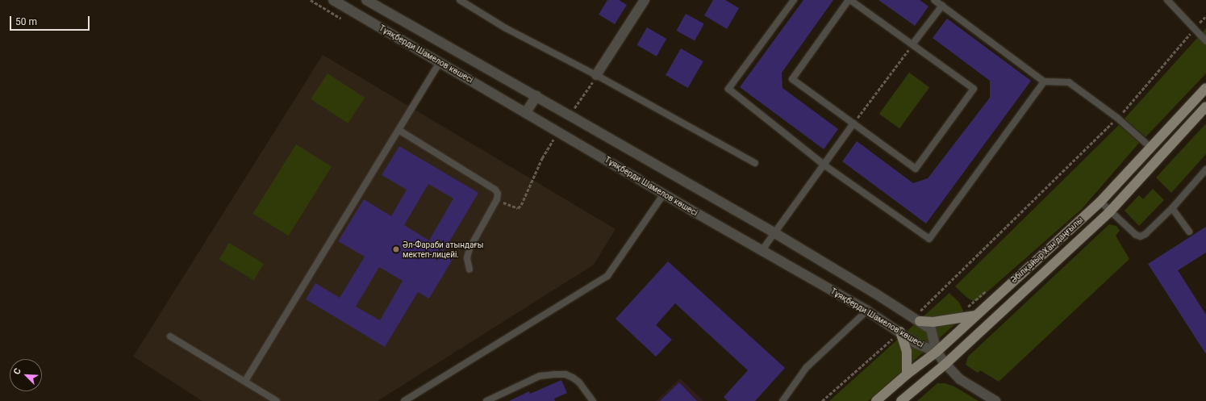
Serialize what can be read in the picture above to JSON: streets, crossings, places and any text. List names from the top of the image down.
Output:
{
  "streets": {
    "main road": ["Әбілқайыр Хан даңғылы"],
    "street": ["Тұяқберди Шамелов көшесі"]
  },
  "crossings": [
    ["Тұяқберди Шамелов көшесі", "Әбілқайыр Хан даңғылы"]
  ],
  "places": ["Әл-Фараби атындағы мектеп-лицейі."],
  "scale_bar": "50 m",
  "north": "top left"
}
